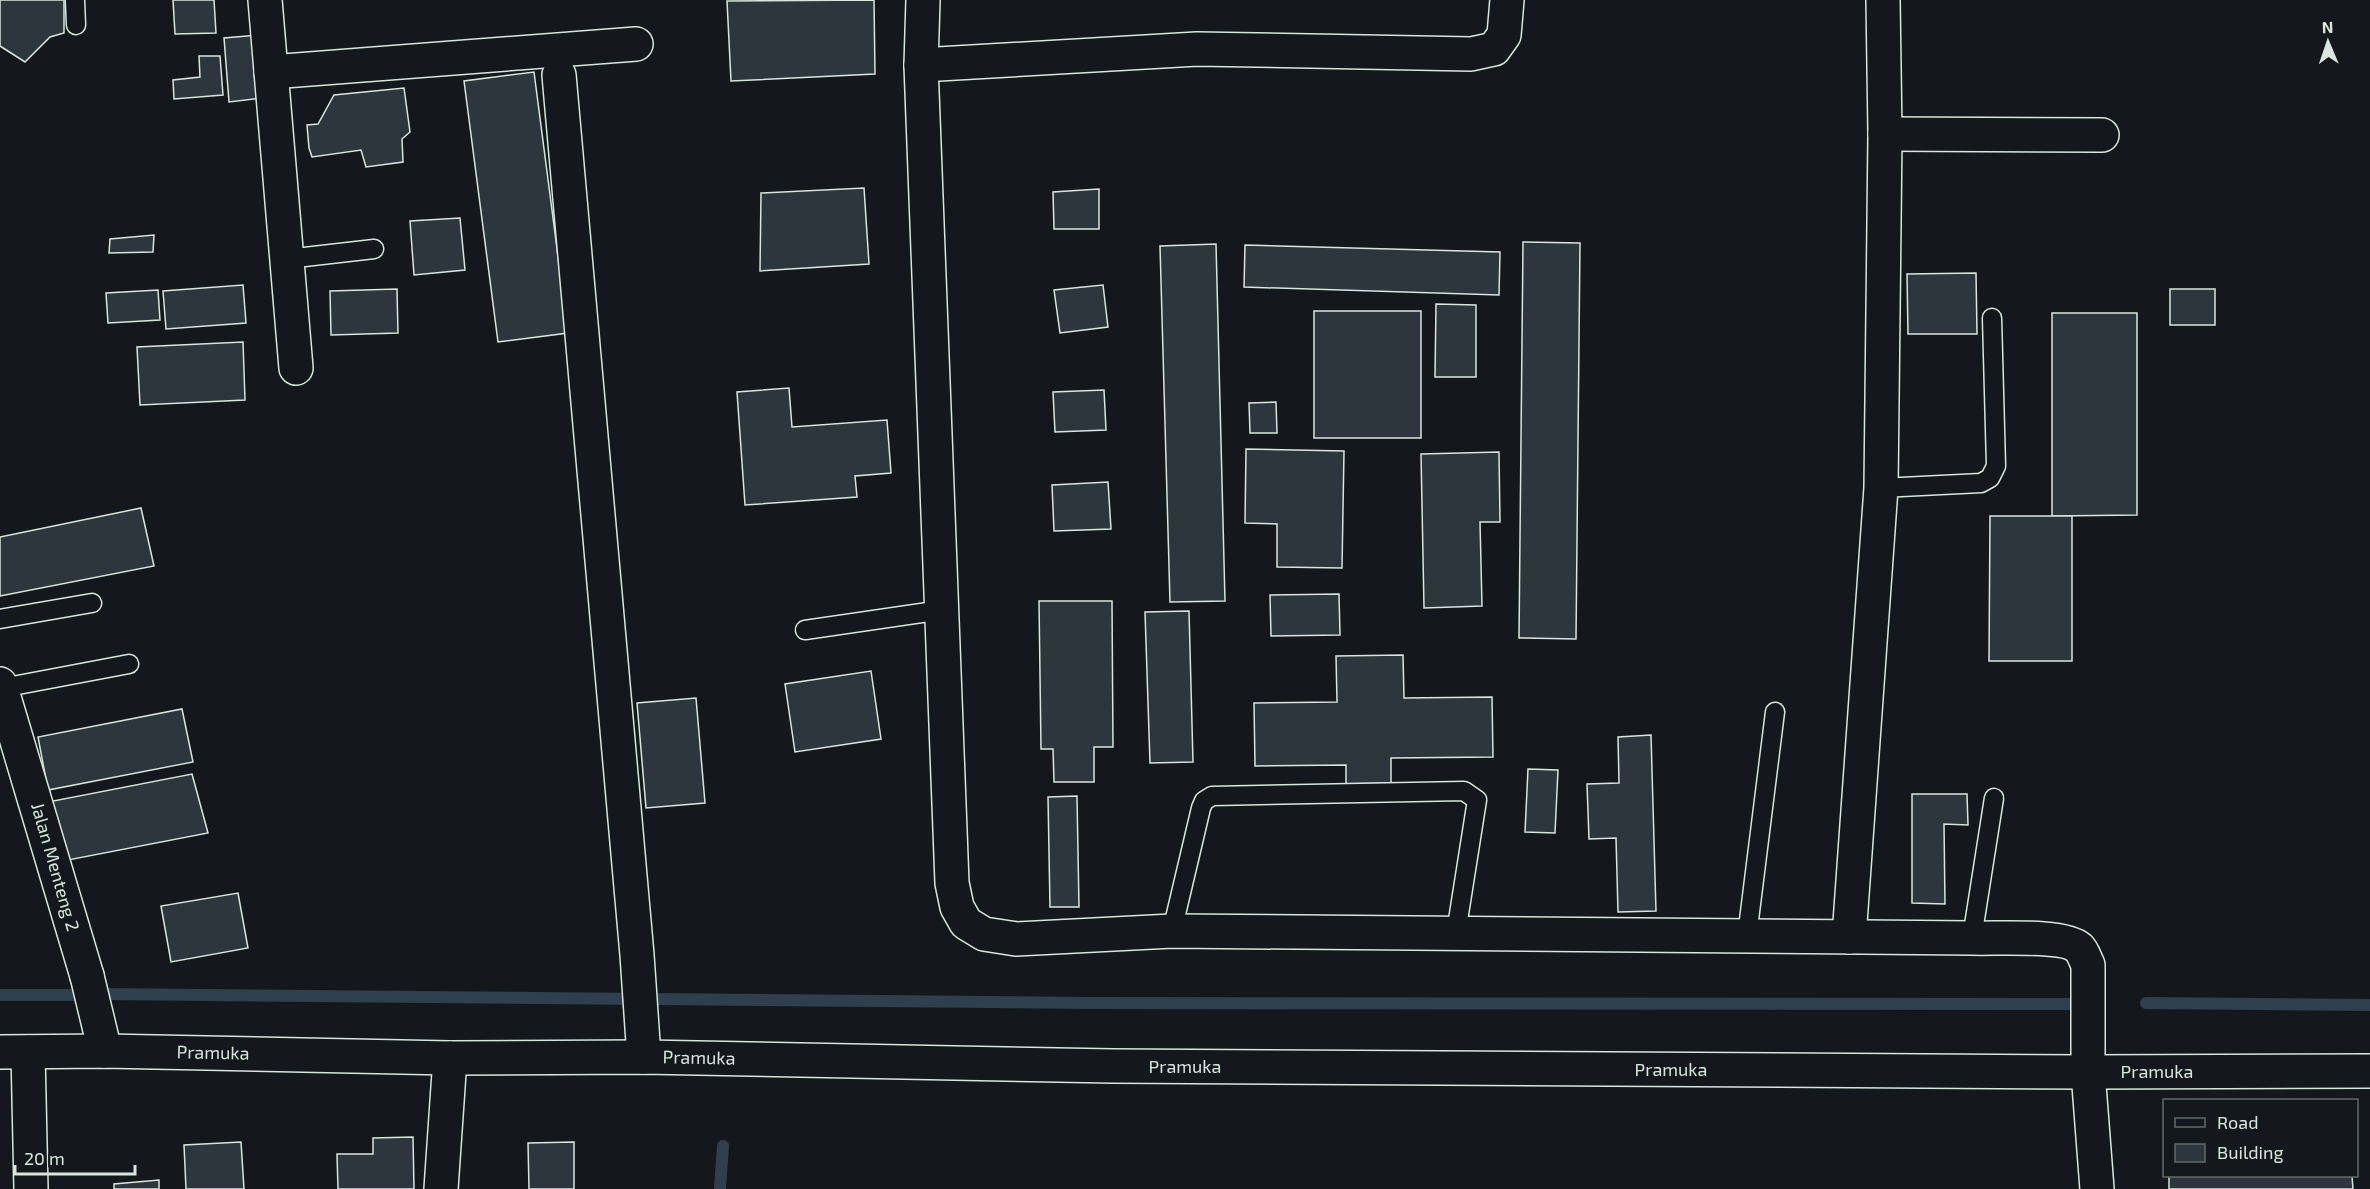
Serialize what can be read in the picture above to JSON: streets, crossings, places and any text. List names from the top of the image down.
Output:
{
  "streets": {
    "street": ["Jalan Menteng 2", "Pramuka"]
  },
  "crossings": [
    ["Jalan Menteng 2", "Pramuka"]
  ],
  "legend": ["Road", "Building"],
  "scale_bar": "20 m",
  "north": "top"
}
